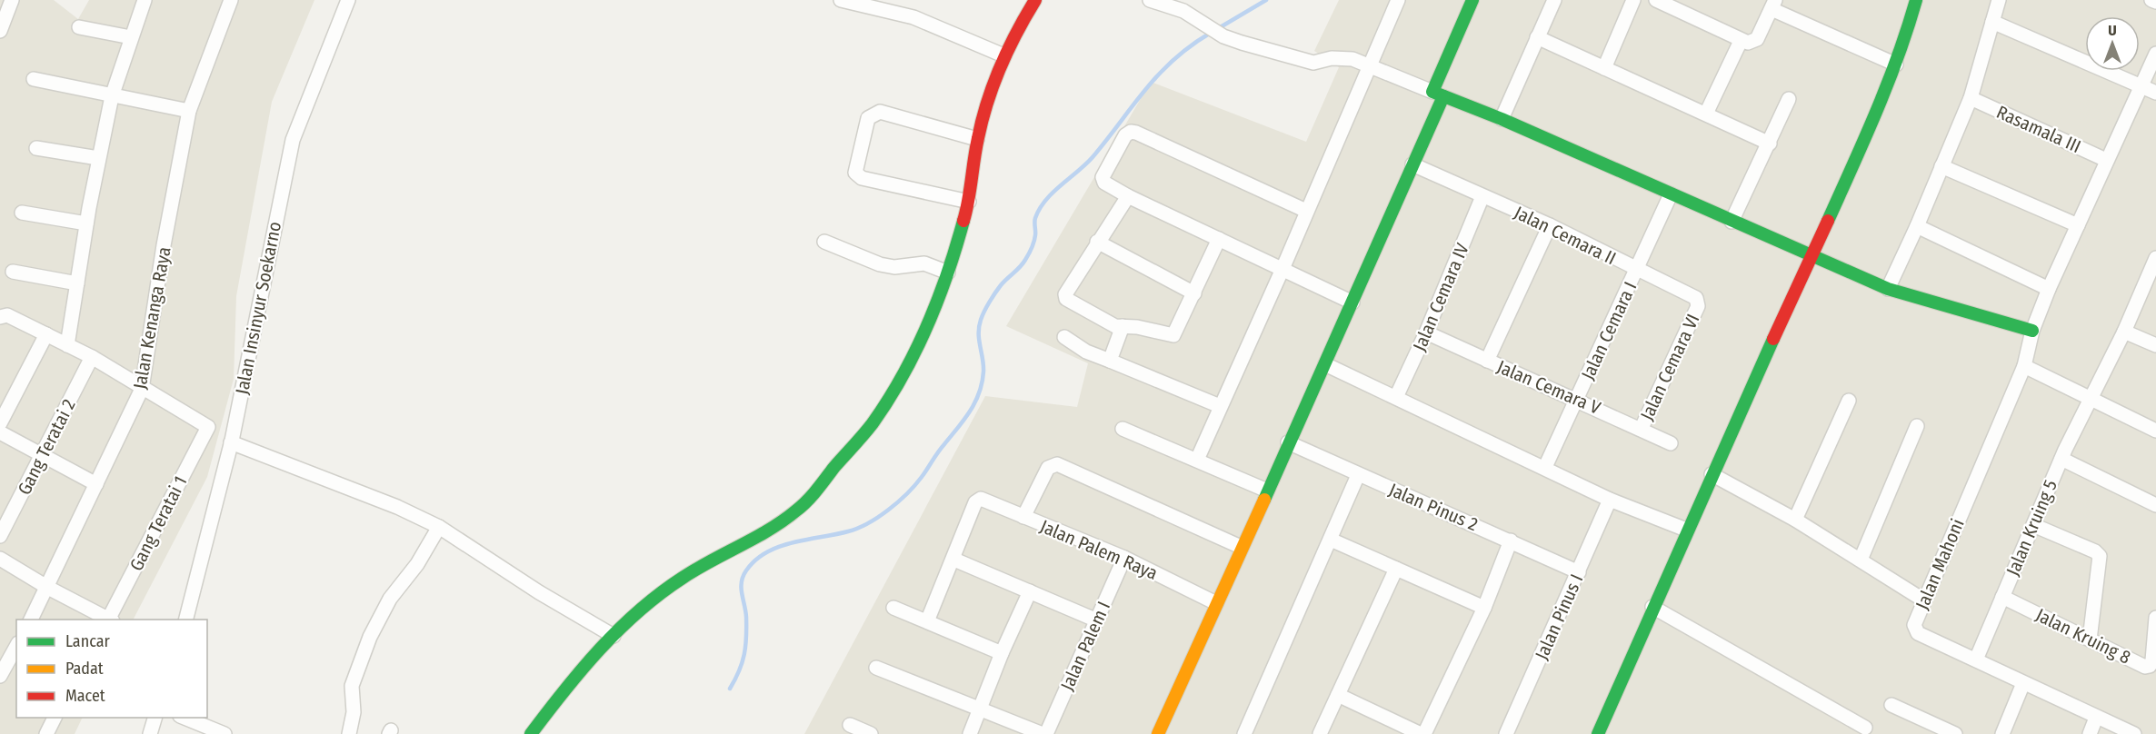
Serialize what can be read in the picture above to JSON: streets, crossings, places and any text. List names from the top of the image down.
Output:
{
  "streets": {
    "street": [
      "Rasamala III",
      "Jalan Cemara II",
      "Jalan Cemara IV",
      "Jalan Insinyur Soekarno",
      "Jalan Kenanga Raya",
      "Jalan Cemara I",
      "Jalan Cemara VI",
      "Jalan Cemara V",
      "Gang Teratai 2",
      "Jalan Pinus 2",
      "Gang Teratai 1",
      "Jalan Kruing 5",
      "Jalan Palem Raya",
      "Jalan Mahoni",
      "Jalan Pinus I",
      "Jalan Kruing 8",
      "Jalan Palem I"
    ]
  },
  "crossings": [
    ["Rasamala III", "Jalan Mahoni"],
    ["Jalan Cemara II", "Jalan Cemara IV"],
    ["Jalan Cemara II", "Jalan Cemara I"],
    ["Jalan Cemara II", "Jalan Cemara VI"],
    ["Jalan Cemara IV", "Jalan Cemara V"],
    ["Jalan Kenanga Raya", "Gang Teratai 1"],
    ["Jalan Cemara I", "Jalan Cemara V"],
    ["Jalan Cemara VI", "Jalan Cemara V"],
    ["Jalan Pinus 2", "Jalan Pinus I"],
    ["Jalan Kruing 5", "Jalan Mahoni"],
    ["Jalan Kruing 5", "Jalan Kruing 8"],
    ["Jalan Palem Raya", "Jalan Palem I"]
  ],
  "legend": ["Lancar", "Padat", "Macet"],
  "north": "top"
}
